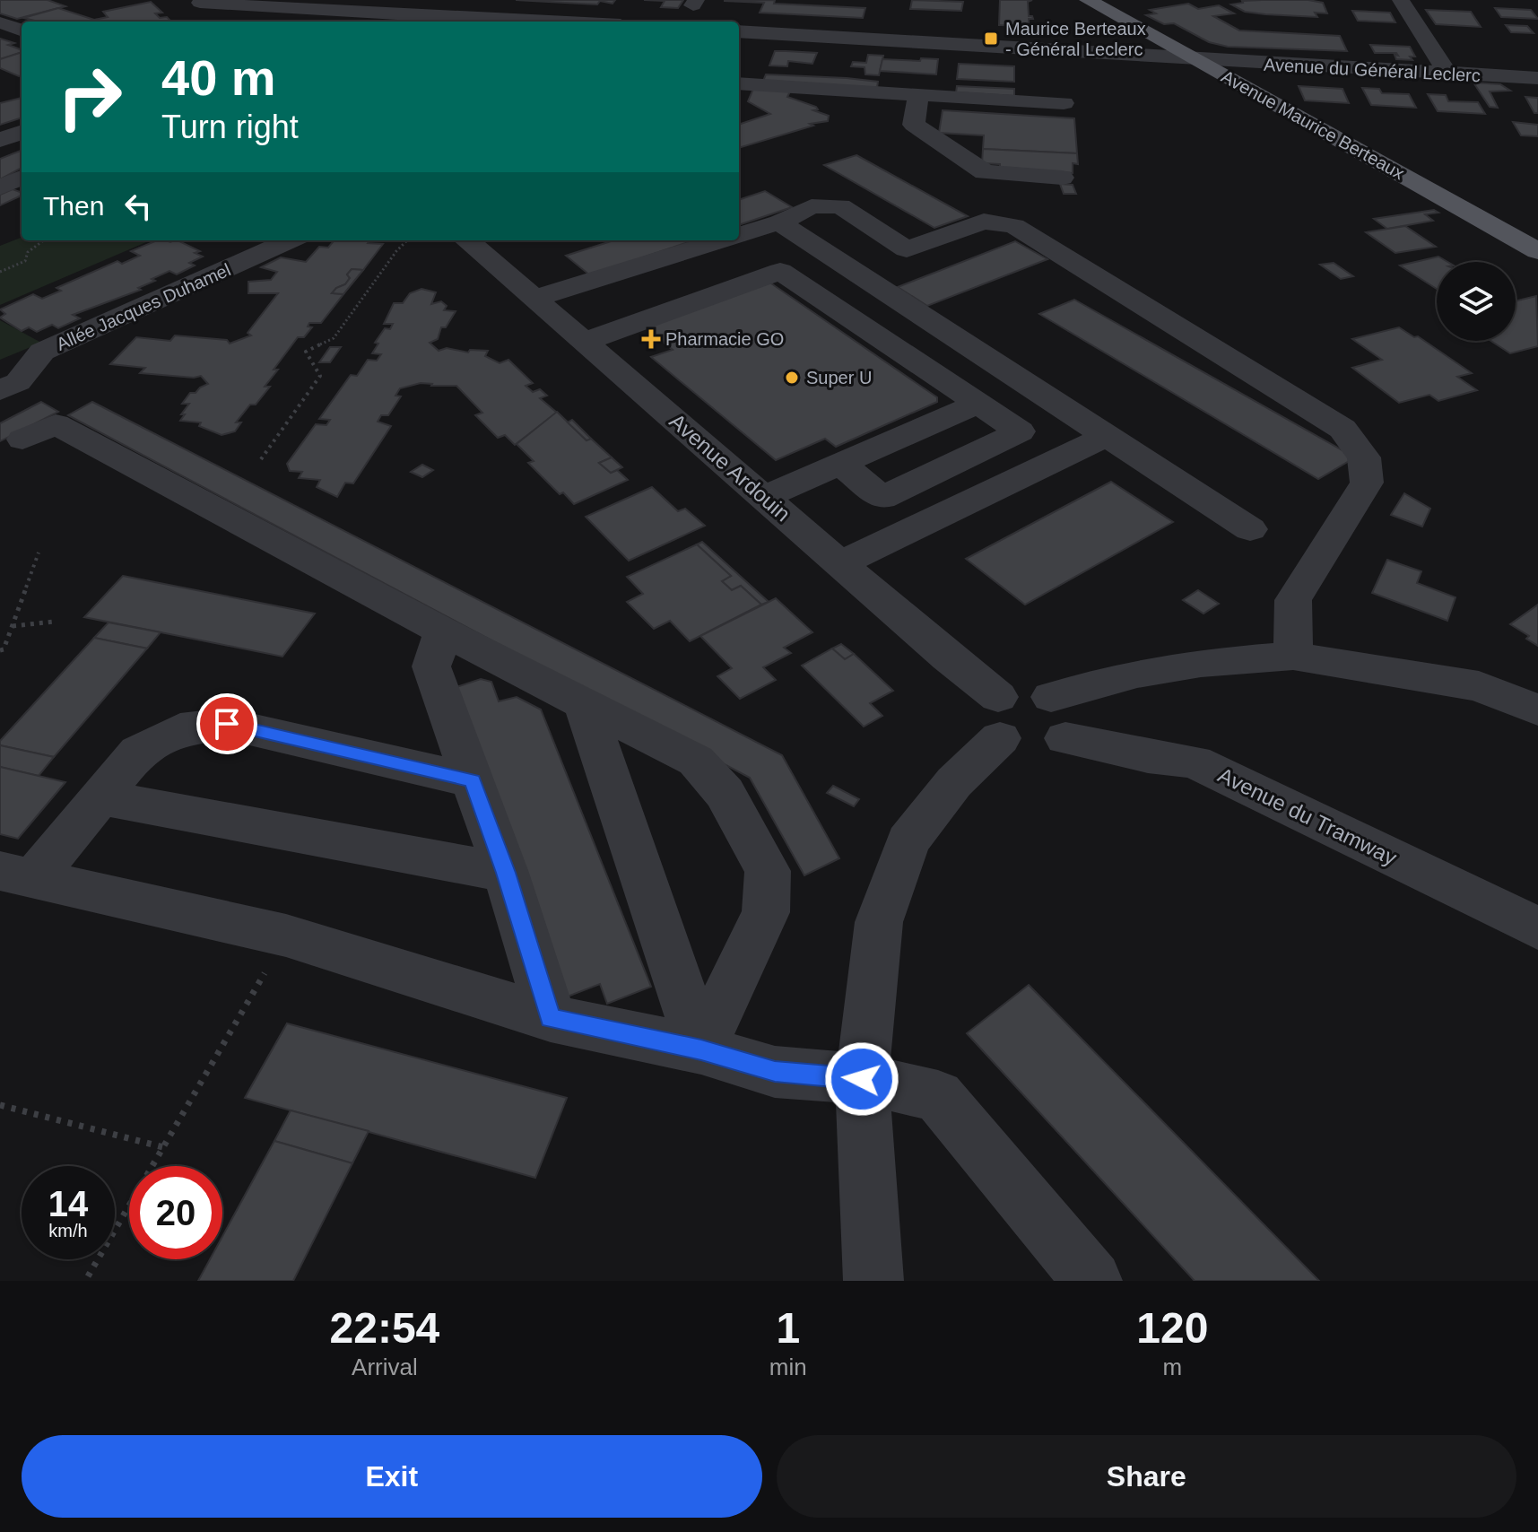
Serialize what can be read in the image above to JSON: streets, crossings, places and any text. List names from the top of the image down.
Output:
{
  "streets": {
    "main road": ["Avenue Maurice Berteaux"],
    "street": [
      "Avenue du Général Leclerc",
      "Allée Jacques Duhamel",
      "Avenue Ardouin",
      "Avenue du Tramway"
    ]
  },
  "crossings": [
    ["Avenue du Général Leclerc", "Avenue Maurice Berteaux"],
    ["Avenue Ardouin", "Avenue du Tramway"]
  ],
  "places": {
    "transit": ["Maurice Berteaux - Général Leclerc"],
    "health": ["Pharmacie GO"],
    "other": ["Super U"]
  },
  "page": {
    "turn": ["40 m", "Turn right"],
    "then": "Then",
    "speed": "14 km/h",
    "limit": "20",
    "eta": [
      "22:54",
      "Arrival",
      "1",
      "min",
      "120",
      "m"
    ],
    "buttons": ["Exit", "Share"]
  }
}
